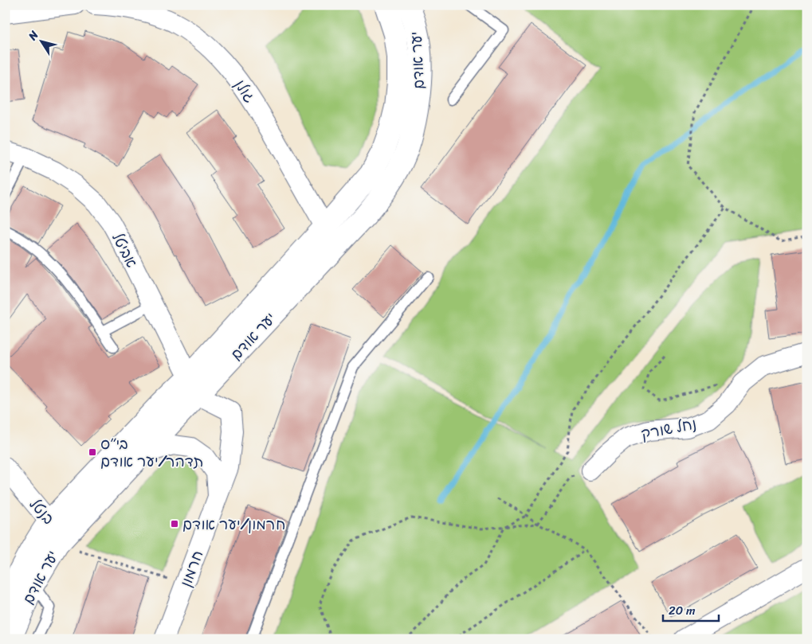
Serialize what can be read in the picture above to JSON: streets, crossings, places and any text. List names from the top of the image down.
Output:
{
  "streets": {
    "street": [
      "יער אודם",
      "גולן",
      "אביטל",
      "נחל שורק",
      "בנטל",
      "חרמון"
    ]
  },
  "crossings": [
    ["יער אודם", "גולן"],
    ["יער אודם", "אביטל"],
    ["יער אודם", "בנטל"],
    ["יער אודם", "חרמון"],
    ["אביטל", "חרמון"]
  ],
  "places": {
    "transit": ["בי״ס תדהר/יער אודם", "חרמון/יער אודם"]
  },
  "scale_bar": "20 m",
  "north": "top left"
}
